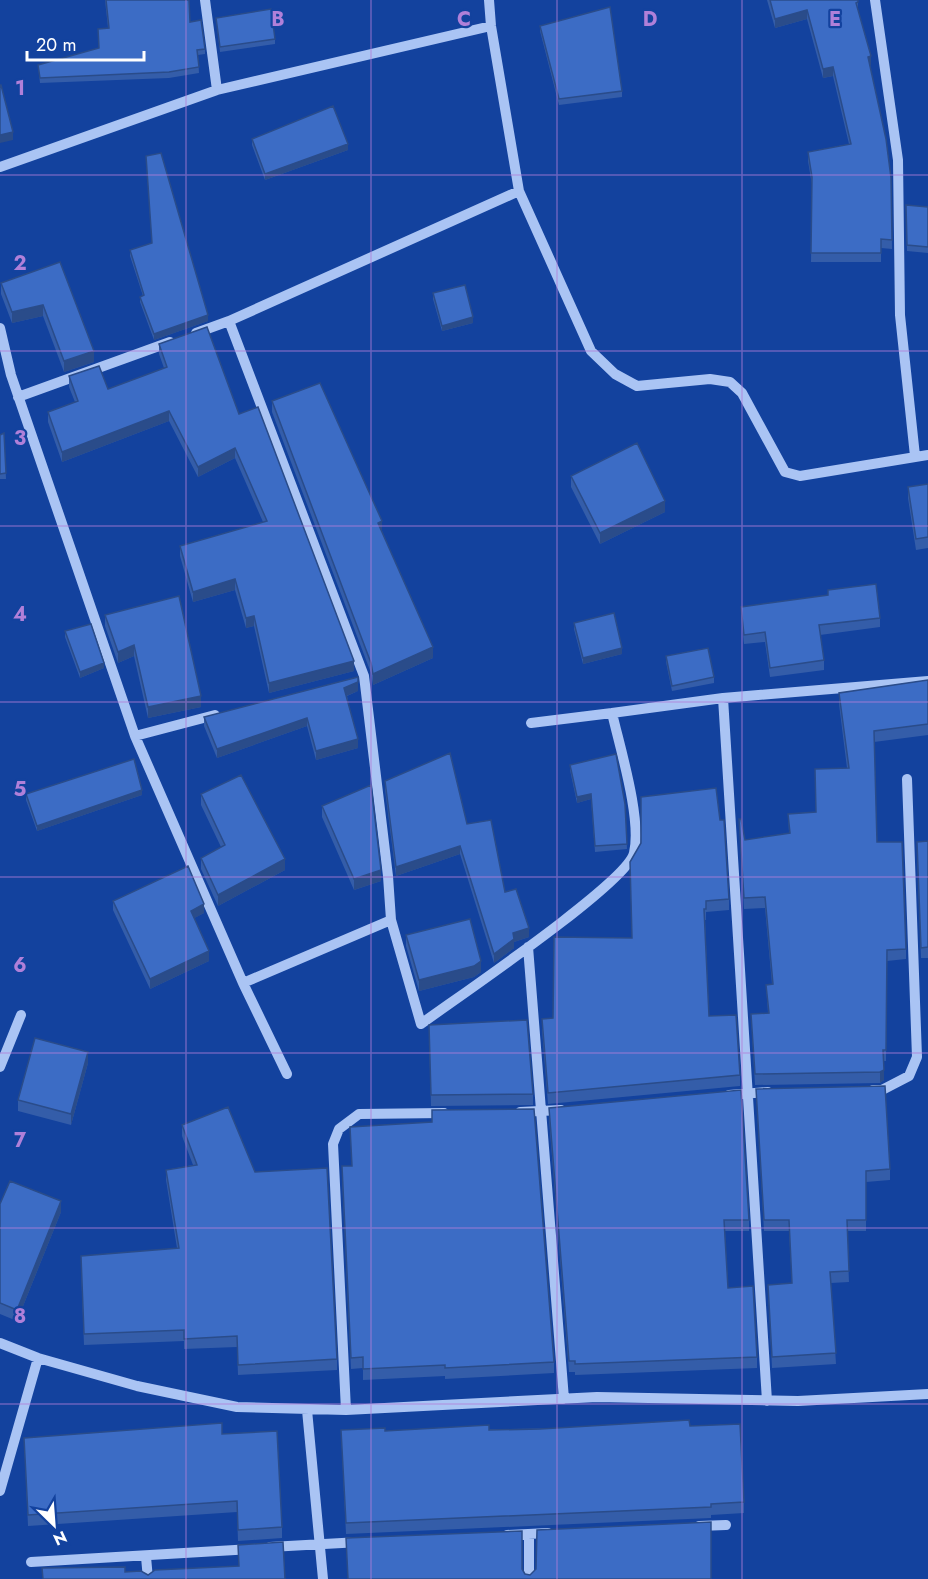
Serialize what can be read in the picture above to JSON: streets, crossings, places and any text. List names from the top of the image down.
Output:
{
  "scale_bar": "20 m",
  "north": "bottom right",
  "grid": {
    "columns": [
      "B",
      "C",
      "D",
      "E"
    ],
    "rows": [
      "1",
      "2",
      "3",
      "4",
      "5",
      "6",
      "7",
      "8"
    ]
  }
}
